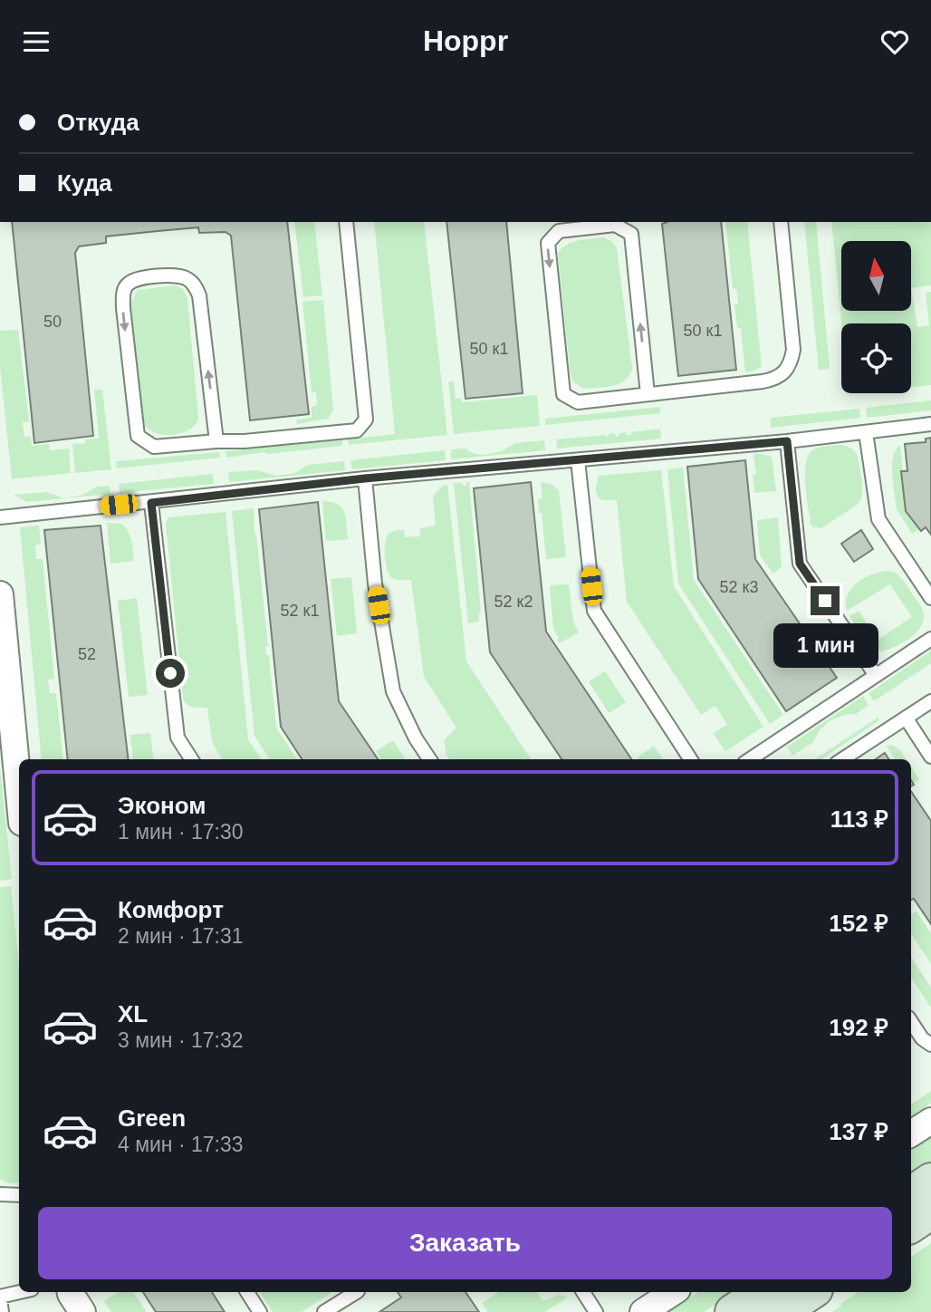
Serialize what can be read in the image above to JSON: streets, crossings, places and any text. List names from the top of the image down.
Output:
{
  "house_numbers": [
    "50",
    "50 к1",
    "50 к1",
    "52 к3",
    "52 к2",
    "52 к1",
    "52"
  ],
  "north": "top",
  "page": {
    "header": "Hoppr",
    "banner": ["Откуда", "Куда"],
    "bubble": "1 мин",
    "list": [
      {
        "name": "Эконом",
        "note": "1 мин · 17:30",
        "value": "113 ₽"
      },
      {
        "name": "Комфорт",
        "note": "2 мин · 17:31",
        "value": "152 ₽"
      },
      {
        "name": "XL",
        "note": "3 мин · 17:32",
        "value": "192 ₽"
      },
      {
        "name": "Green",
        "note": "4 мин · 17:33",
        "value": "137 ₽"
      }
    ],
    "buttons": "Заказать"
  }
}
